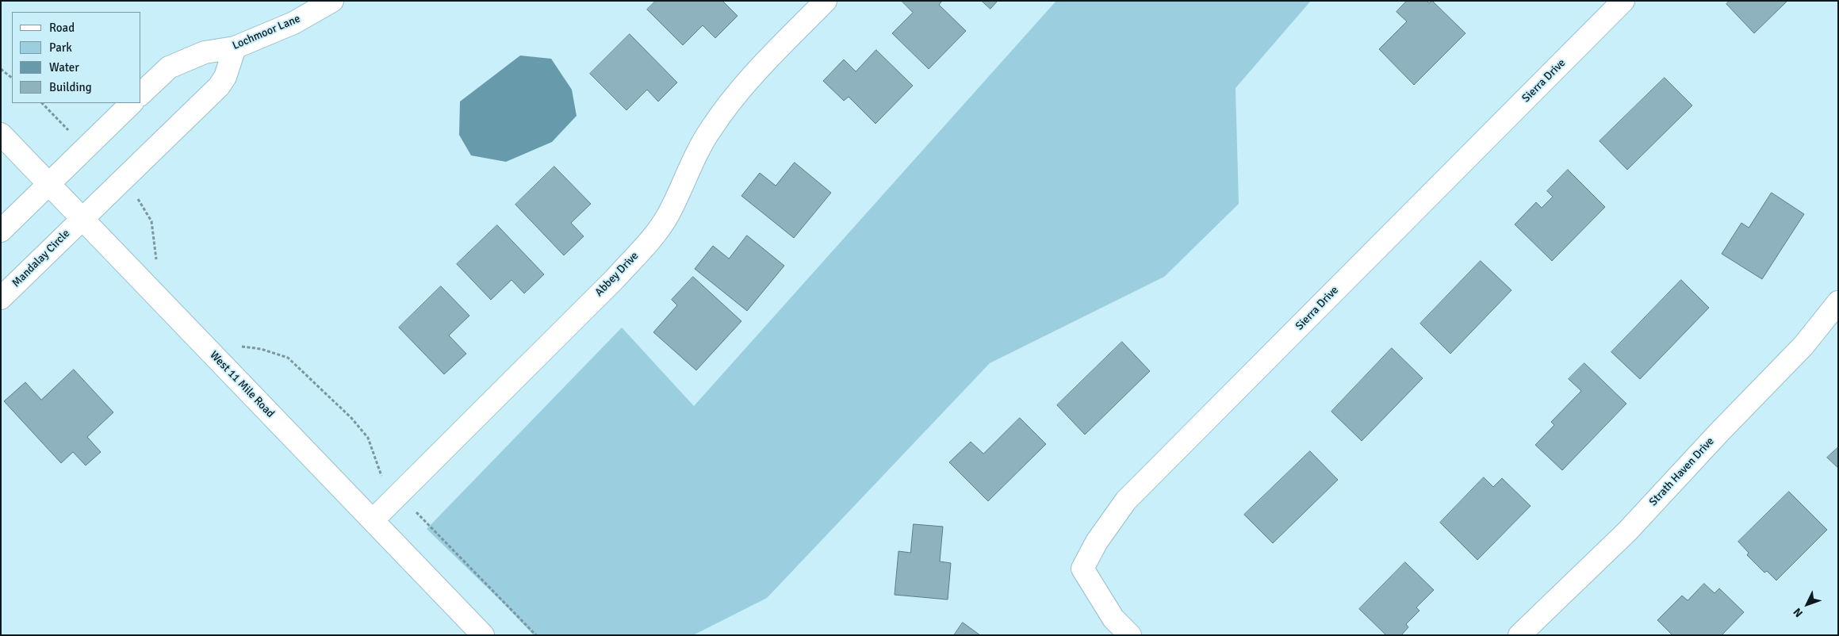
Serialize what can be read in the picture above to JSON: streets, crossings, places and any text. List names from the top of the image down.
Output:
{
  "streets": {
    "street": [
      "Lochmoor Lane",
      "Sierra Drive",
      "Mandalay Circle",
      "Abbey Drive",
      "West 11 Mile Road",
      "Strath Haven Drive"
    ]
  },
  "crossings": [
    ["Lochmoor Lane", "Mandalay Circle"],
    ["Mandalay Circle", "West 11 Mile Road"],
    ["Abbey Drive", "West 11 Mile Road"]
  ],
  "legend": [
    "Road",
    "Park",
    "Water",
    "Building"
  ],
  "north": "bottom left"
}
